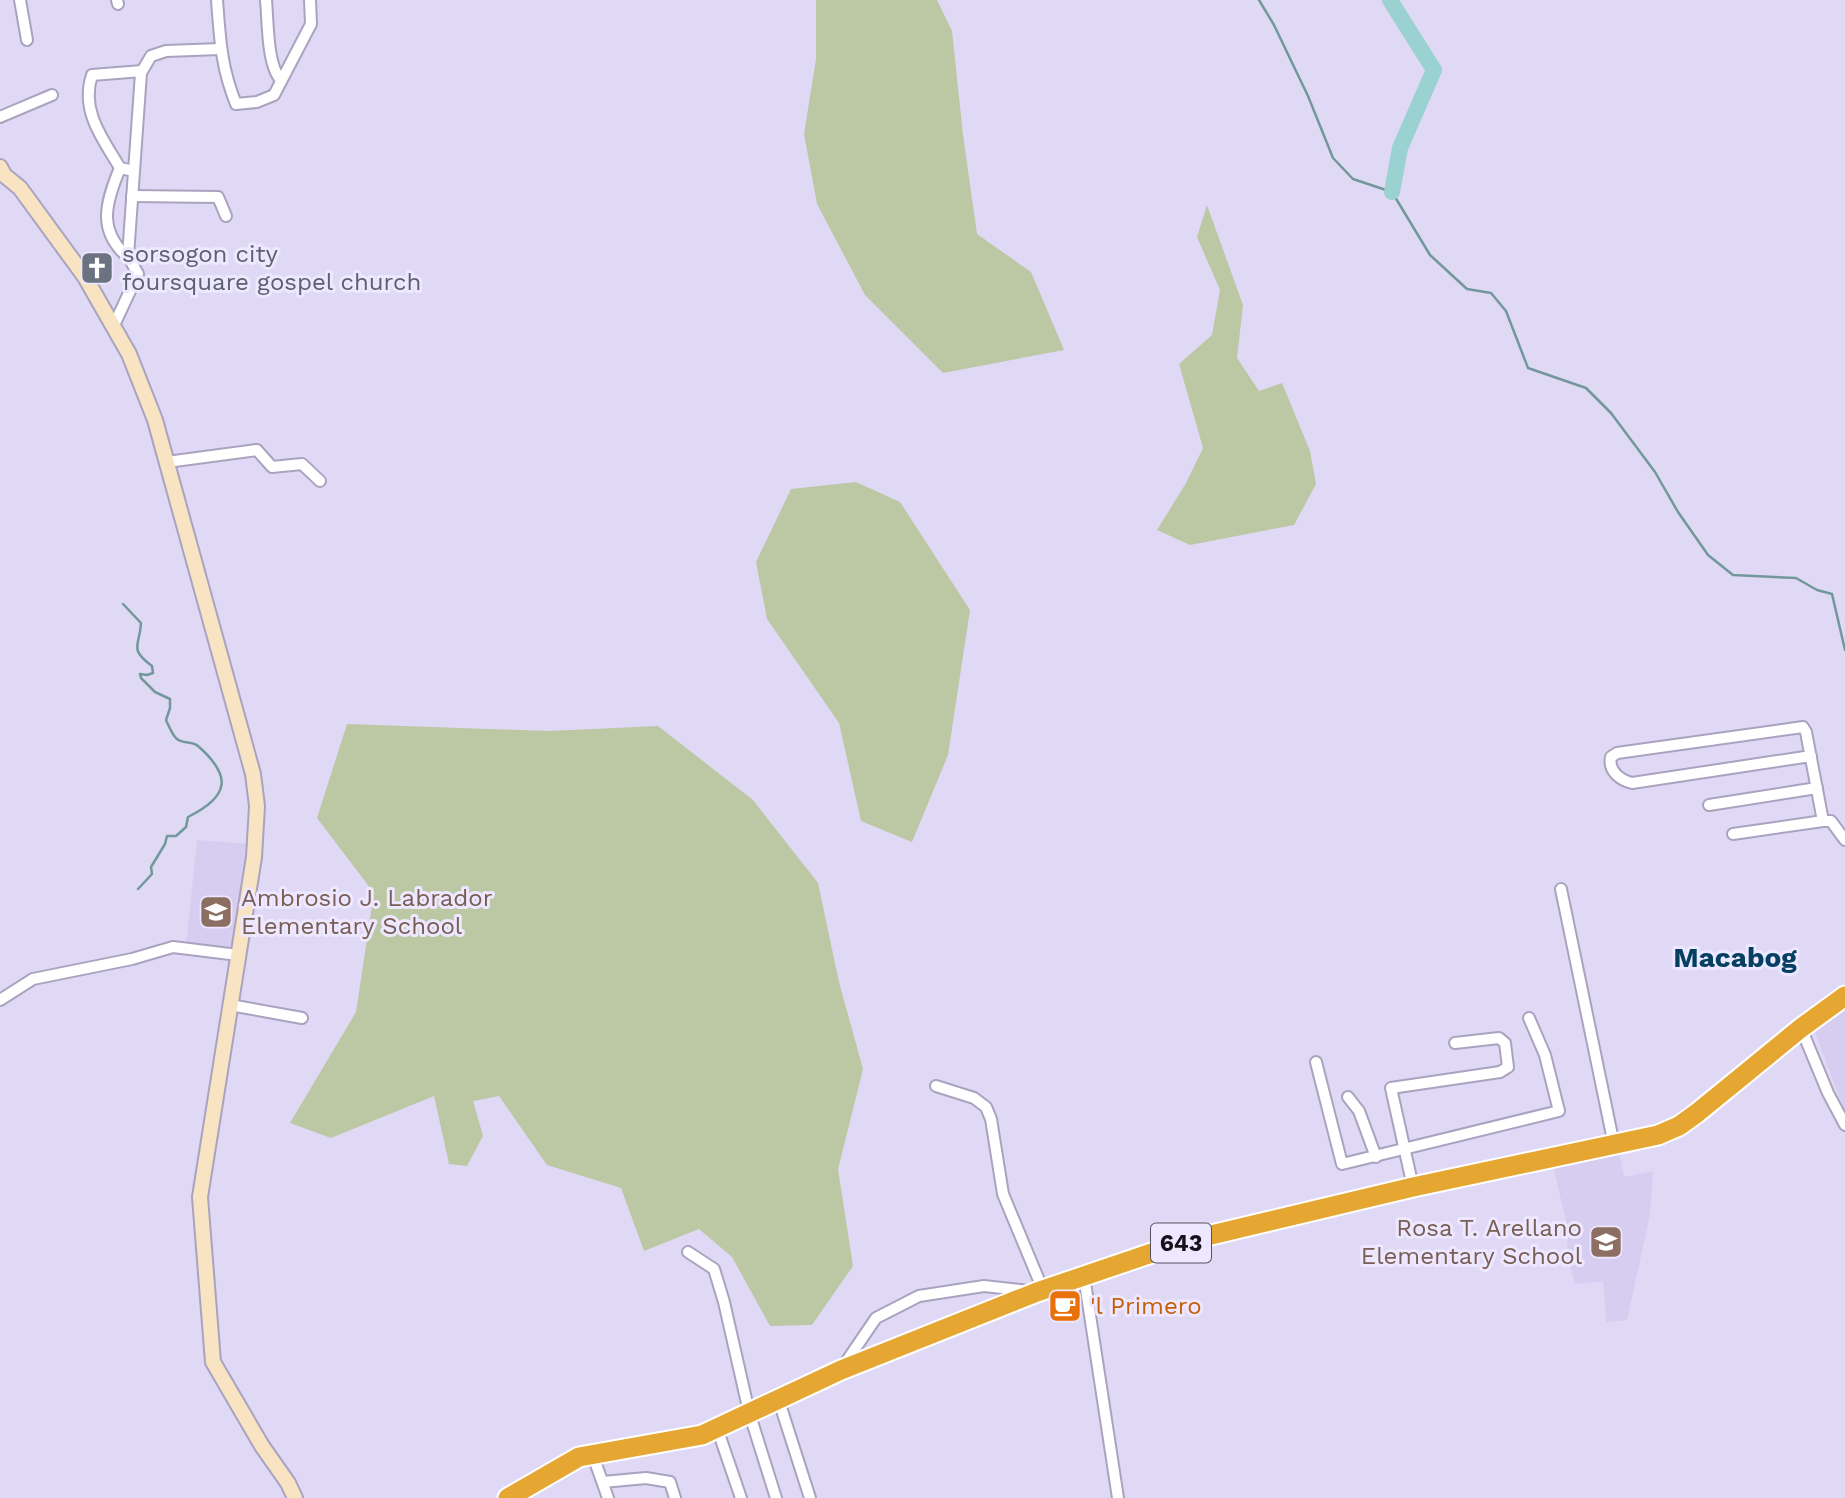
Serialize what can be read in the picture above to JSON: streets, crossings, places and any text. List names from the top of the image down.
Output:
{
  "streets": {
    "highway": ["643"]
  },
  "districts": ["Macabog"],
  "places": {
    "church": ["sorsogon city foursquare gospel church"],
    "school or university": ["Ambrosio J. Labrador Elementary School", "Rosa T. Arellano Elementary School"],
    "cafe": ["'l Primero"]
  }
}
